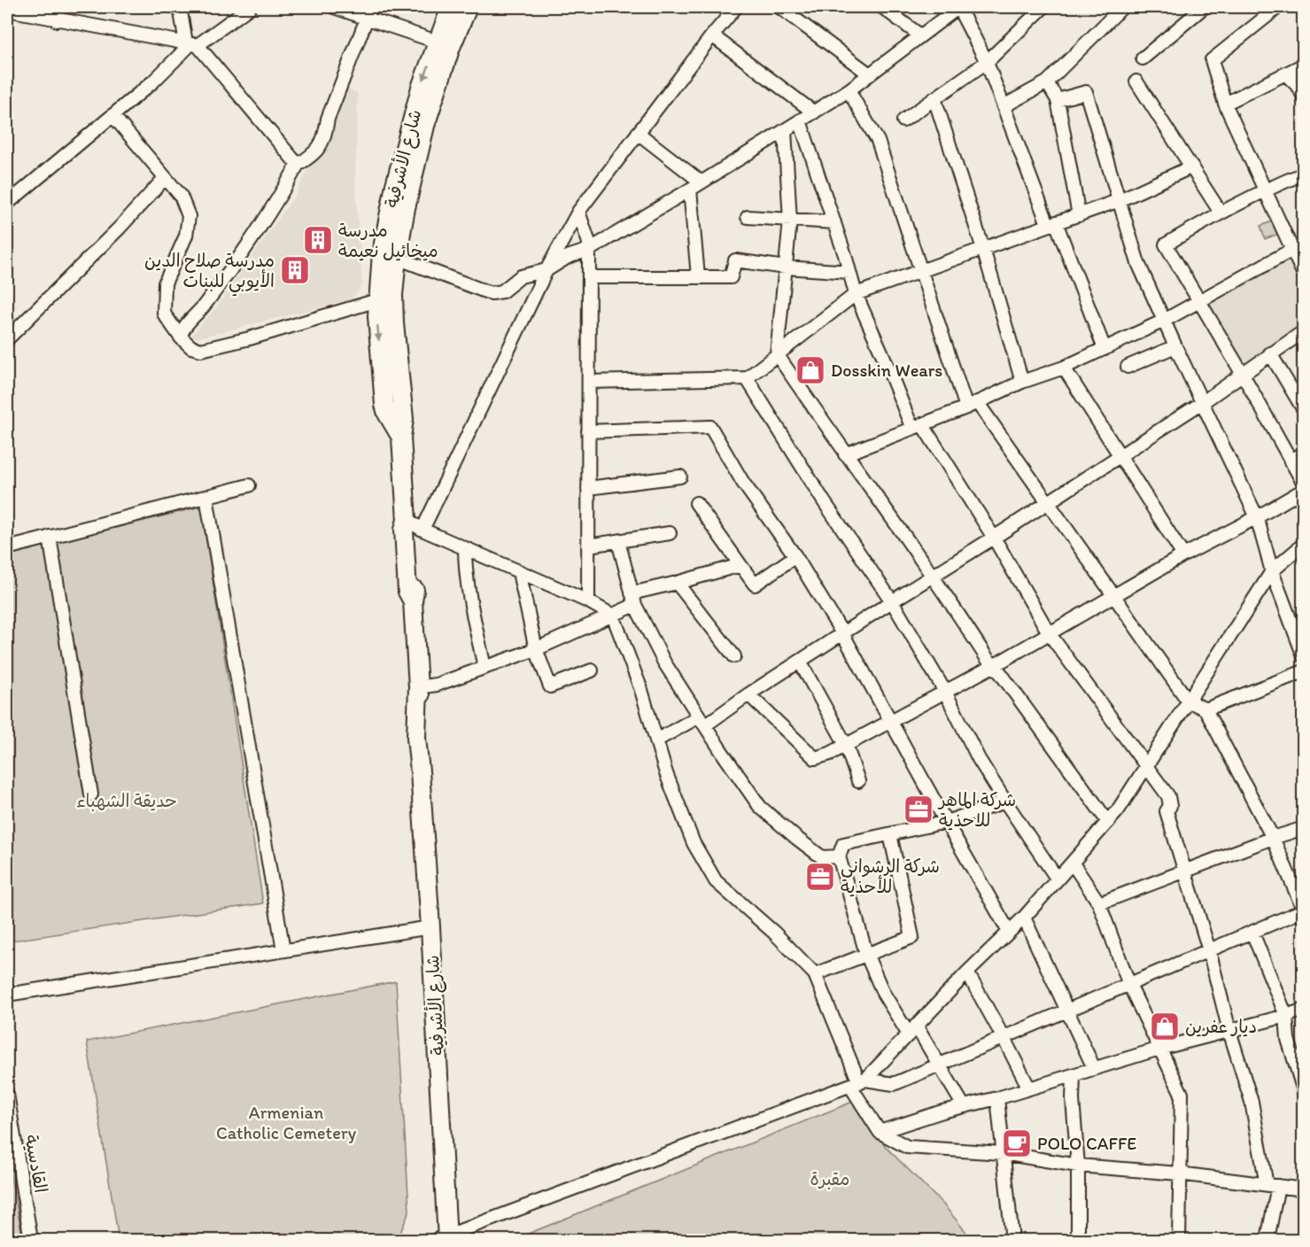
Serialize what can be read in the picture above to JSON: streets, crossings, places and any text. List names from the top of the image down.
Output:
{
  "streets": {
    "street": ["شارع الأشرفية", "القادسية"]
  },
  "parks": ["حديقة الشهباء", "Armenian Catholic Cemetery", "مقبرة"],
  "places": {
    "building": ["مدرسة ميخائيل نعيمة", "مدرسة صلاح الدين الأيوبي للبنات"],
    "shop": ["Dosskin Wears", "ديار عفرين"],
    "office": ["شركة الماهر للاحذية", "شركة الرشواني للأحذية"],
    "cafe": ["POLO CAFFE"]
  }
}
